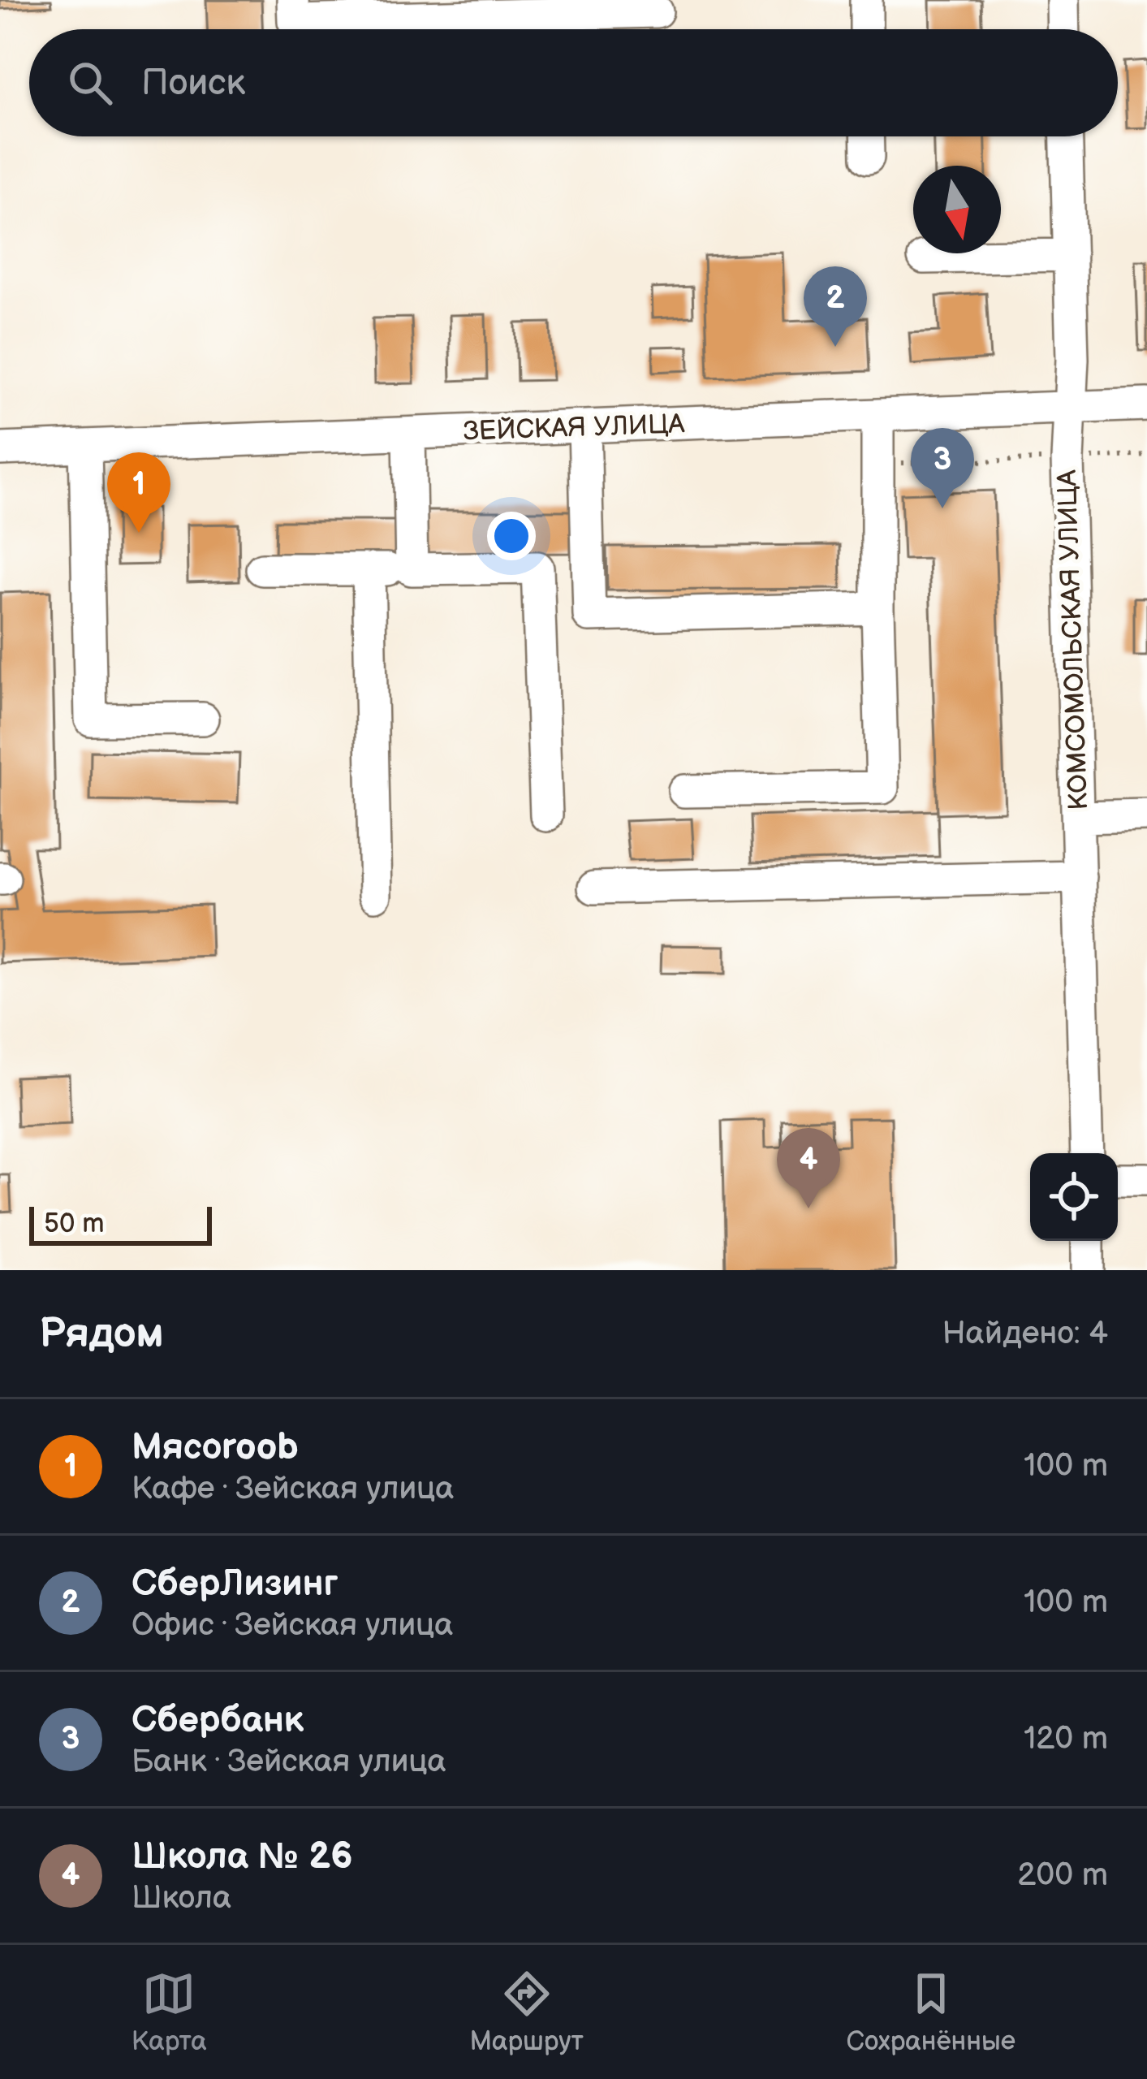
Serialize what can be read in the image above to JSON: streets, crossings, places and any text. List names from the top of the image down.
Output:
{
  "streets": {
    "street": ["ЗЕЙСКАЯ УЛИЦА", "КОМСОМОЛЬСКАЯ УЛИЦА"]
  },
  "crossings": [
    ["ЗЕЙСКАЯ УЛИЦА", "КОМСОМОЛЬСКАЯ УЛИЦА"]
  ],
  "scale_bar": "50 m",
  "north": "bottom",
  "page": {
    "search": "Поиск",
    "pins": [
      "2",
      "3",
      "1",
      "4"
    ],
    "scale": "50 m",
    "heading": ["Рядом", "Найдено: 4"],
    "list": [
      {
        "mark": "1",
        "name": "Мясоroob",
        "note": "Кафе · Зейская улица",
        "value": "100 m"
      },
      {
        "mark": "2",
        "name": "СберЛизинг",
        "note": "Офис · Зейская улица",
        "value": "100 m"
      },
      {
        "mark": "3",
        "name": "Сбербанк",
        "note": "Банк · Зейская улица",
        "value": "120 m"
      },
      {
        "mark": "4",
        "name": "Школа № 26",
        "note": "Школа",
        "value": "200 m"
      }
    ],
    "nav": ["Карта", "Маршрут", "Сохранённые"]
  }
}
